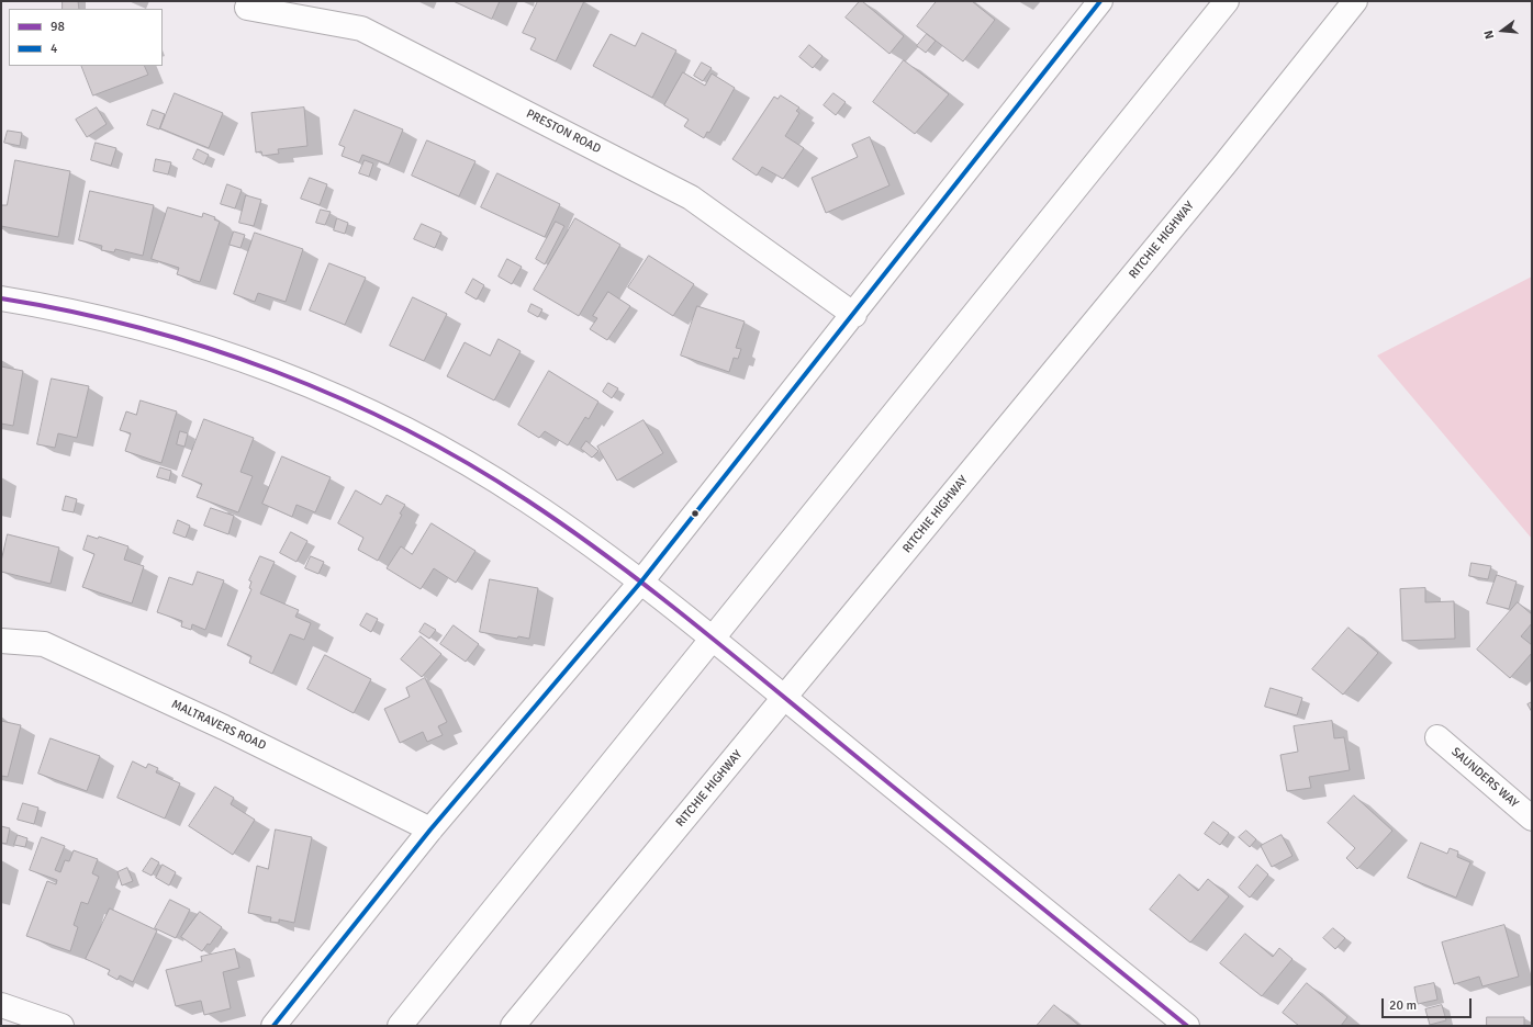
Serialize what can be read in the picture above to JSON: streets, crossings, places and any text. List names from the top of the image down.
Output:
{
  "streets": {
    "street": [
      "PRESTON ROAD",
      "RITCHIE HIGHWAY",
      "MALTRAVERS ROAD",
      "SAUNDERS WAY"
    ]
  },
  "lines": ["transit line 4", "transit line 98"],
  "legend": ["98", "4"],
  "scale_bar": "20 m",
  "north": "left"
}
